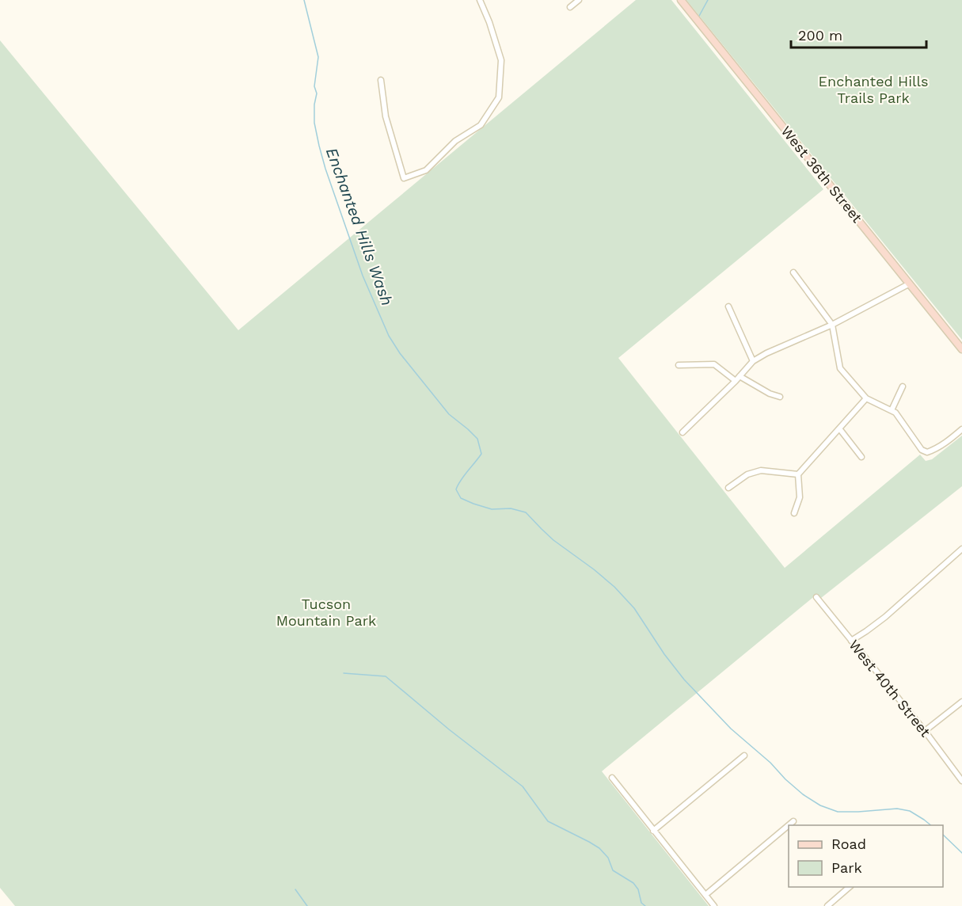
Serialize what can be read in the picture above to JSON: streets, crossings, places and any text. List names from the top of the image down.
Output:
{
  "streets": {
    "street": ["West 36th Street", "West 40th Street"]
  },
  "water": ["Enchanted Hills Wash"],
  "parks": ["Enchanted Hills Trails Park", "Tucson Mountain Park"],
  "legend": ["Road", "Park"],
  "scale_bar": "200 m"
}
